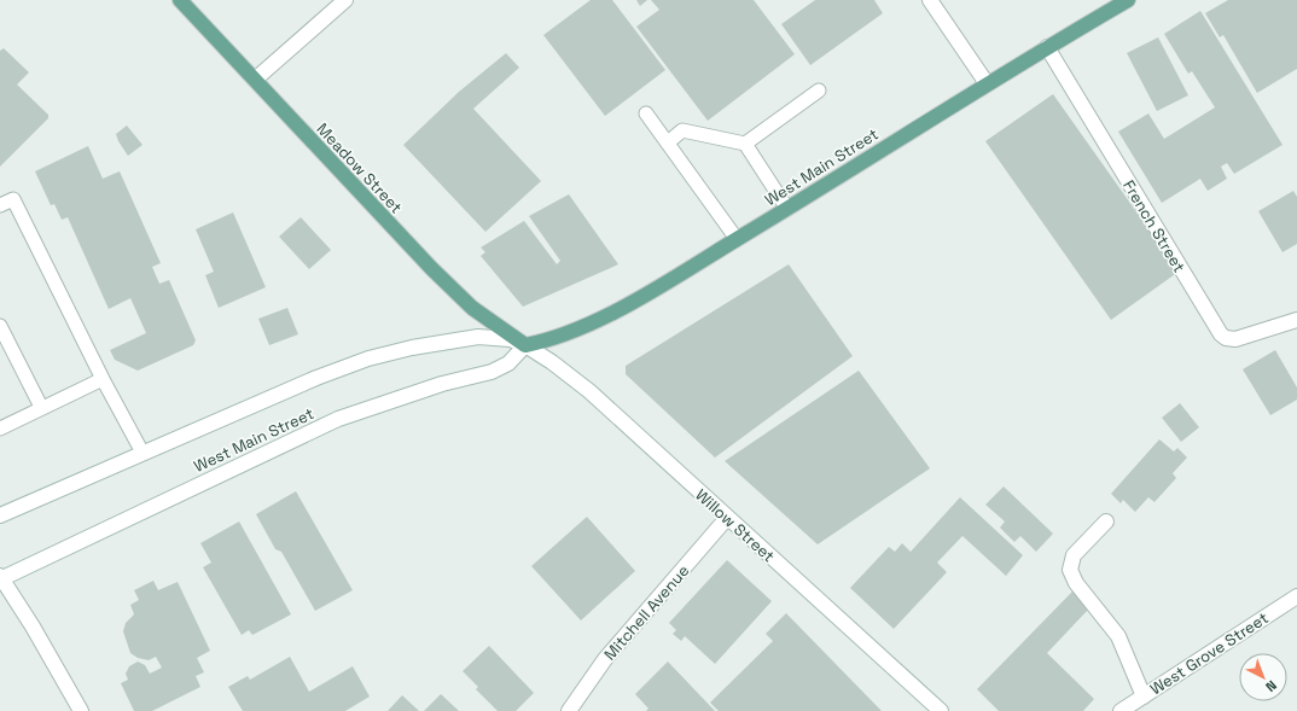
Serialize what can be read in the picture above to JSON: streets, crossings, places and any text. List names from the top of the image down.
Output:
{
  "streets": {
    "main road": [
      "West Main Street",
      "Meadow Street",
      "French Street",
      "Willow Street",
      "Mitchell Avenue",
      "West Grove Street"
    ]
  },
  "crossings": [
    ["West Main Street", "Meadow Street"],
    ["West Main Street", "French Street"],
    ["West Main Street", "Willow Street"],
    ["Meadow Street", "Willow Street"],
    ["Willow Street", "Mitchell Avenue"]
  ],
  "north": "bottom right"
}
